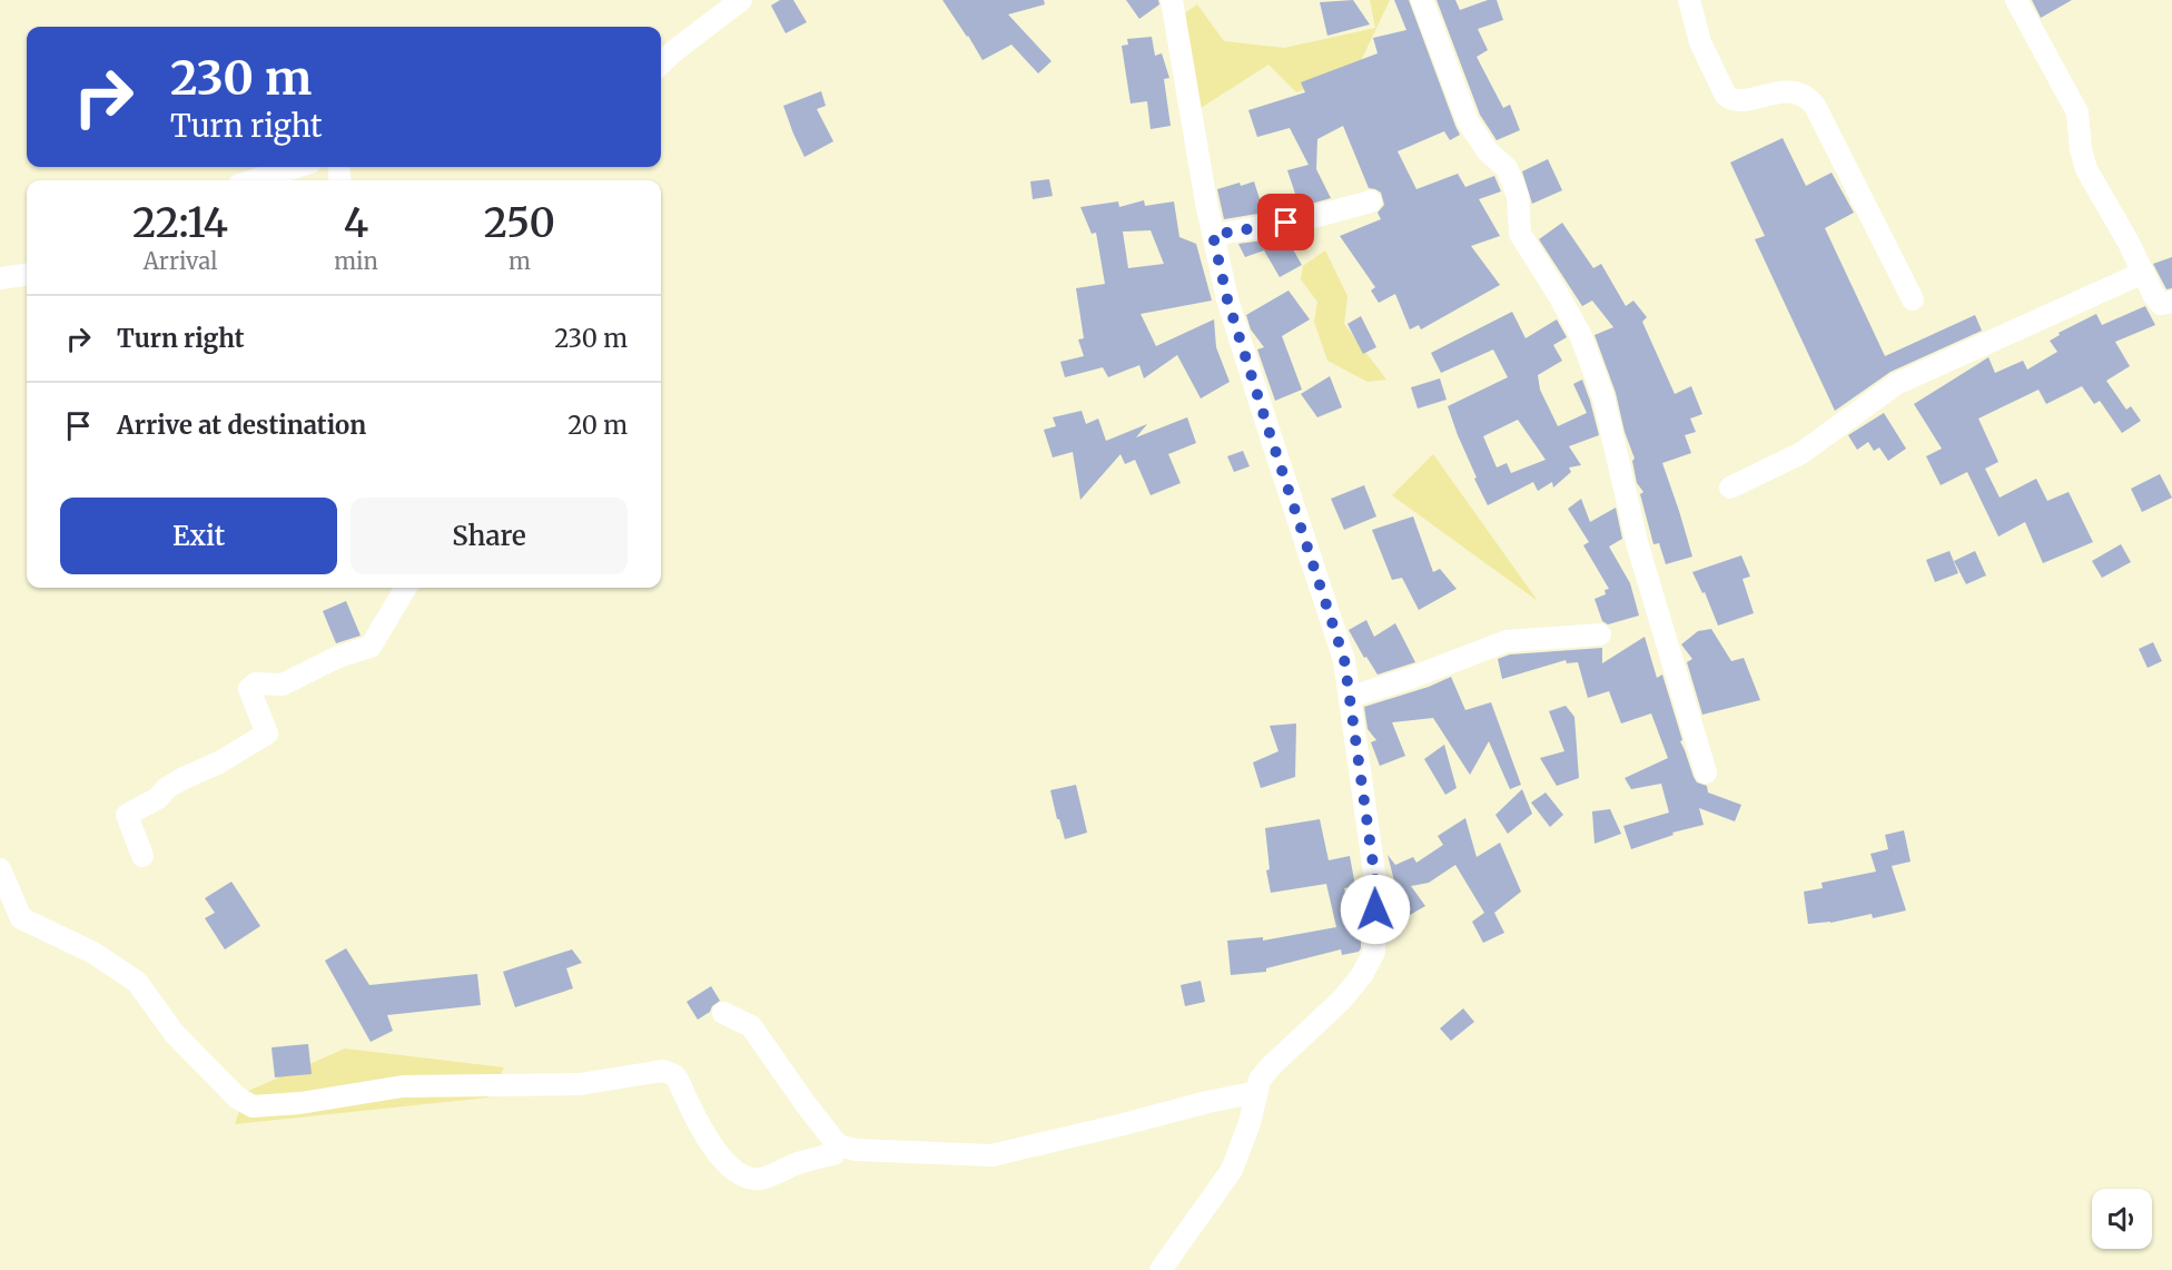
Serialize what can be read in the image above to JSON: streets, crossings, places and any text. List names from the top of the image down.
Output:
{
  "page": {
    "turn": ["230 m", "Turn right"],
    "eta": [
      "22:14",
      "Arrival",
      "4",
      "min",
      "250",
      "m"
    ],
    "list": [
      {
        "name": "Turn right",
        "value": "230 m"
      },
      {
        "name": "Arrive at destination",
        "value": "20 m"
      }
    ],
    "buttons": ["Exit", "Share"]
  }
}
